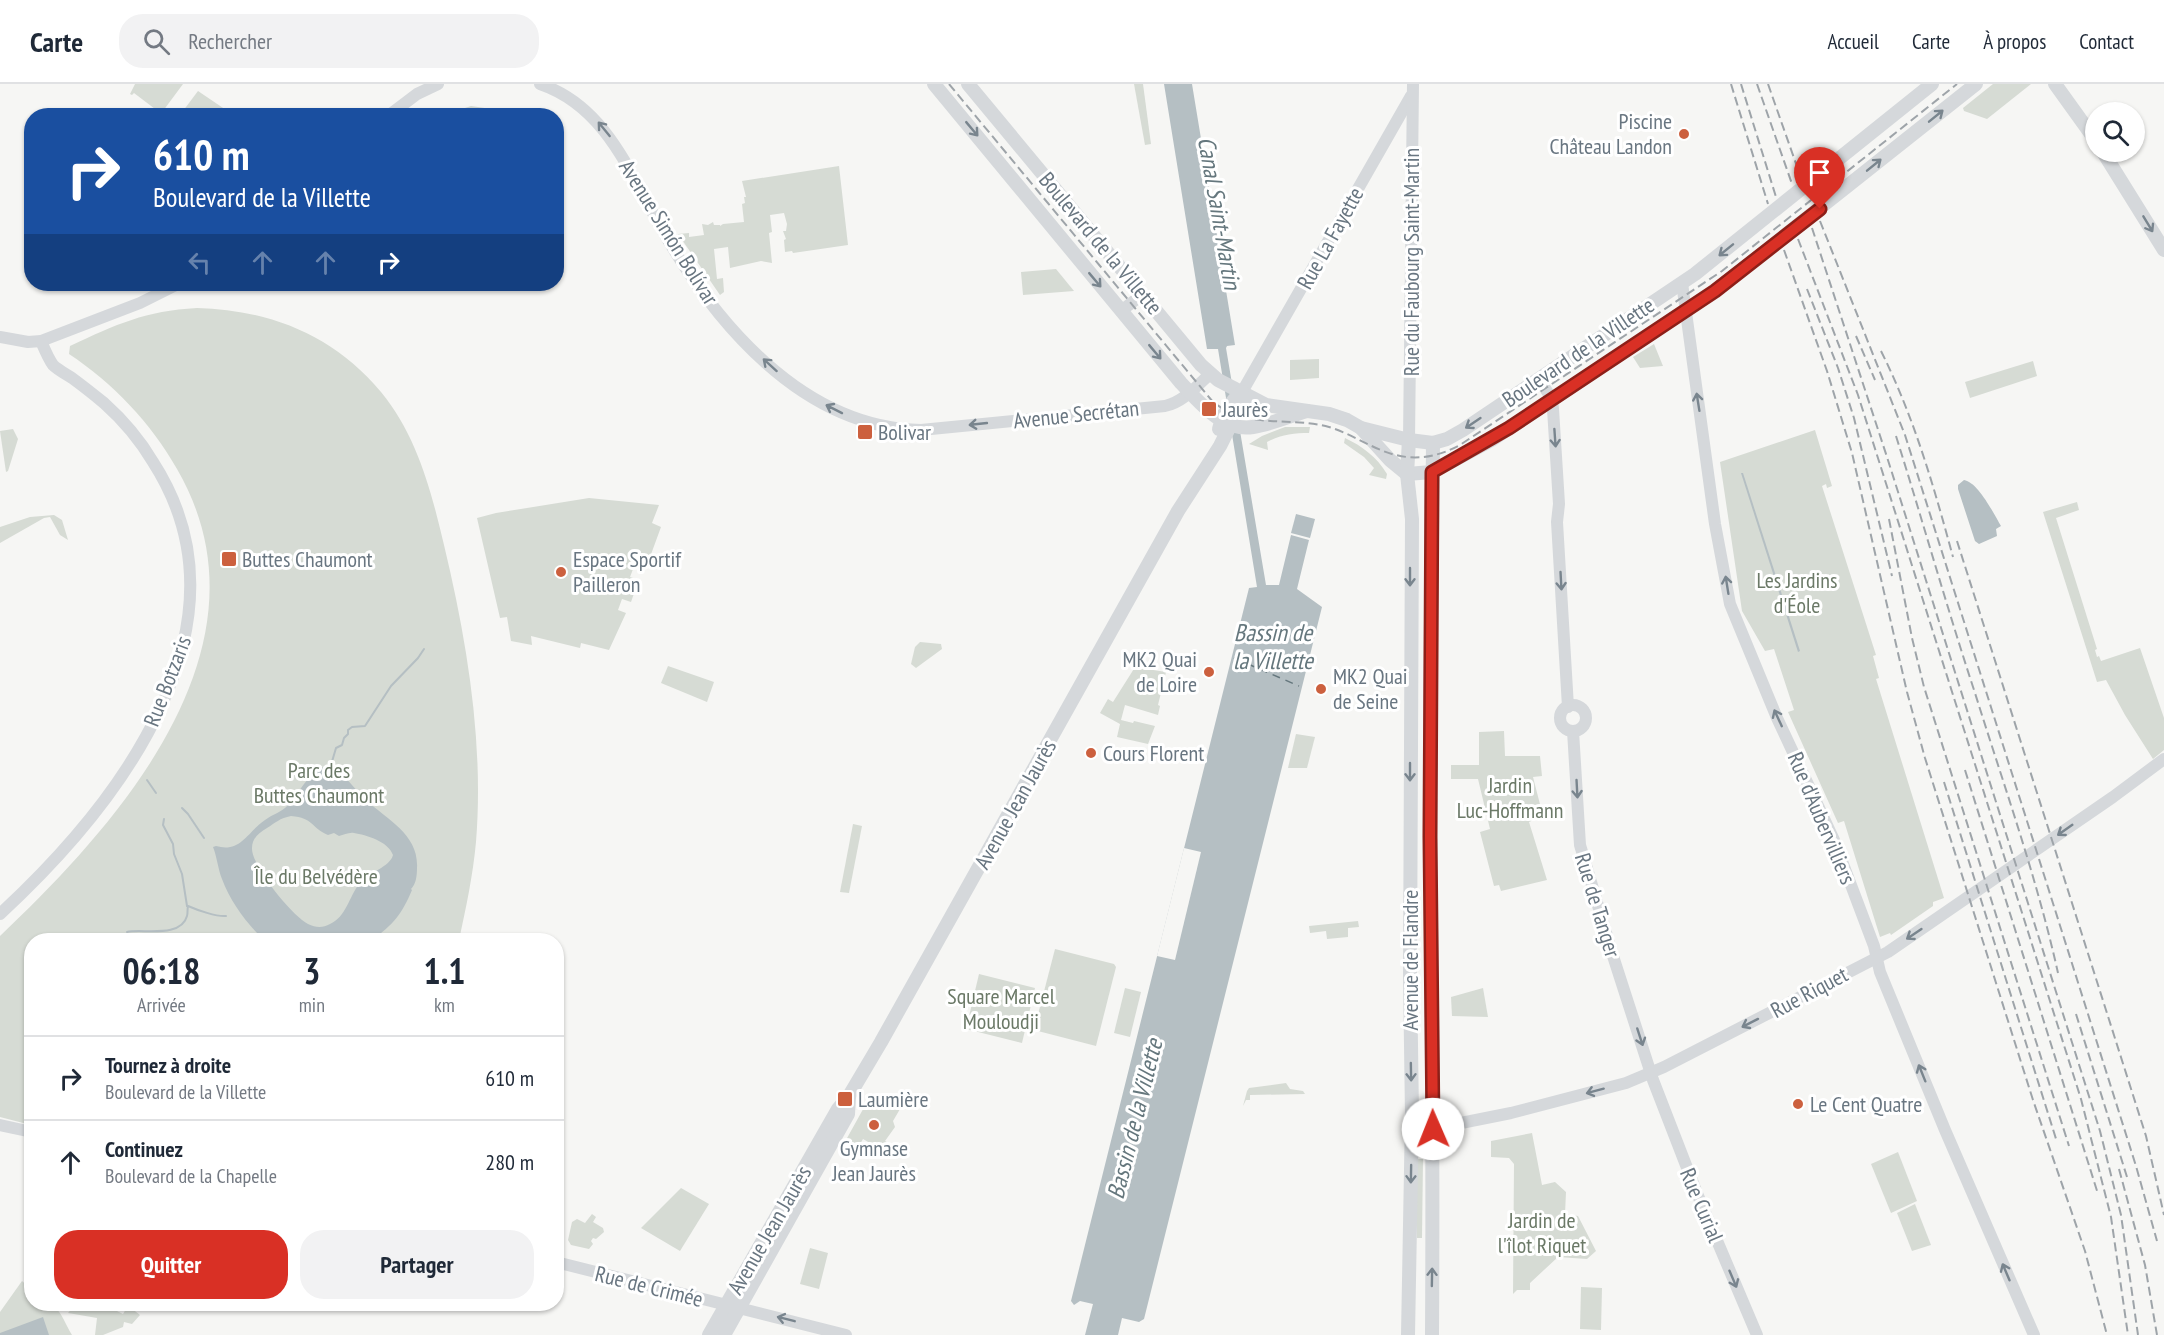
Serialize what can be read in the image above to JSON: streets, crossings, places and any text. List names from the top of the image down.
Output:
{
  "streets": {
    "main road": ["Boulevard de la Villette", "Avenue Jean Jaurès", "Avenue de Flandre"],
    "street": [
      "Avenue Simón Bolívar",
      "Rue La Fayette",
      "Rue du Faubourg Saint-Martin",
      "Avenue Secrétan",
      "Rue Botzaris",
      "Rue d'Aubervilliers",
      "Rue de Tanger",
      "Rue Riquet",
      "Rue Curial",
      "Rue de Crimée"
    ]
  },
  "crossings": [
    ["Avenue Simón Bolívar", "Avenue Secrétan"],
    ["Rue La Fayette", "Boulevard de la Villette"],
    ["Rue La Fayette", "Rue du Faubourg Saint-Martin"],
    ["Rue La Fayette", "Avenue Jean Jaurès"],
    ["Boulevard de la Villette", "Avenue Secrétan"],
    ["Boulevard de la Villette", "Avenue Jean Jaurès"],
    ["Boulevard de la Villette", "Rue d'Aubervilliers"],
    ["Boulevard de la Villette", "Avenue de Flandre"],
    ["Rue du Faubourg Saint-Martin", "Avenue de Flandre"],
    ["Avenue Jean Jaurès", "Rue de Crimée"],
    ["Rue d'Aubervilliers", "Rue Riquet"],
    ["Rue de Tanger", "Rue Riquet"],
    ["Rue de Tanger", "Rue Curial"],
    ["Avenue de Flandre", "Rue Riquet"],
    ["Rue Riquet", "Rue Curial"]
  ],
  "one_way": [
    "Avenue Simón Bolívar",
    "Avenue Secrétan",
    "Rue d'Aubervilliers",
    "Rue de Tanger",
    "Rue Riquet",
    "Rue Curial",
    "Rue de Crimée"
  ],
  "water": ["Canal Saint-Martin", "Bassin de la Villette"],
  "parks": [
    "Les Jardins d'Éole",
    "Parc des Buttes Chaumont",
    "Jardin Luc-Hoffmann",
    "Île du Belvédère",
    "Square Marcel Mouloudji",
    "Jardin de l'îlot Riquet"
  ],
  "places": {
    "other": [
      "Piscine Château Landon",
      "Espace Sportif Pailleron",
      "MK2 Quai de Loire",
      "MK2 Quai de Seine",
      "Cours Florent",
      "Le Cent Quatre",
      "Gymnase Jean Jaurès"
    ],
    "transit": [
      "Jaurès",
      "Bolivar",
      "Buttes Chaumont",
      "Laumière"
    ]
  },
  "page": {
    "header": "Carte",
    "search": "Rechercher",
    "nav": [
      "Accueil",
      "Carte",
      "À propos",
      "Contact"
    ],
    "turn": ["610 m", "Boulevard de la Villette"],
    "eta": [
      "06:18",
      "Arrivée",
      "3",
      "min",
      "1.1",
      "km"
    ],
    "list": [
      {
        "name": "Tournez à droite",
        "note": "Boulevard de la Villette",
        "value": "610 m"
      },
      {
        "name": "Continuez",
        "note": "Boulevard de la Chapelle",
        "value": "280 m"
      }
    ],
    "buttons": ["Quitter", "Partager"]
  }
}
